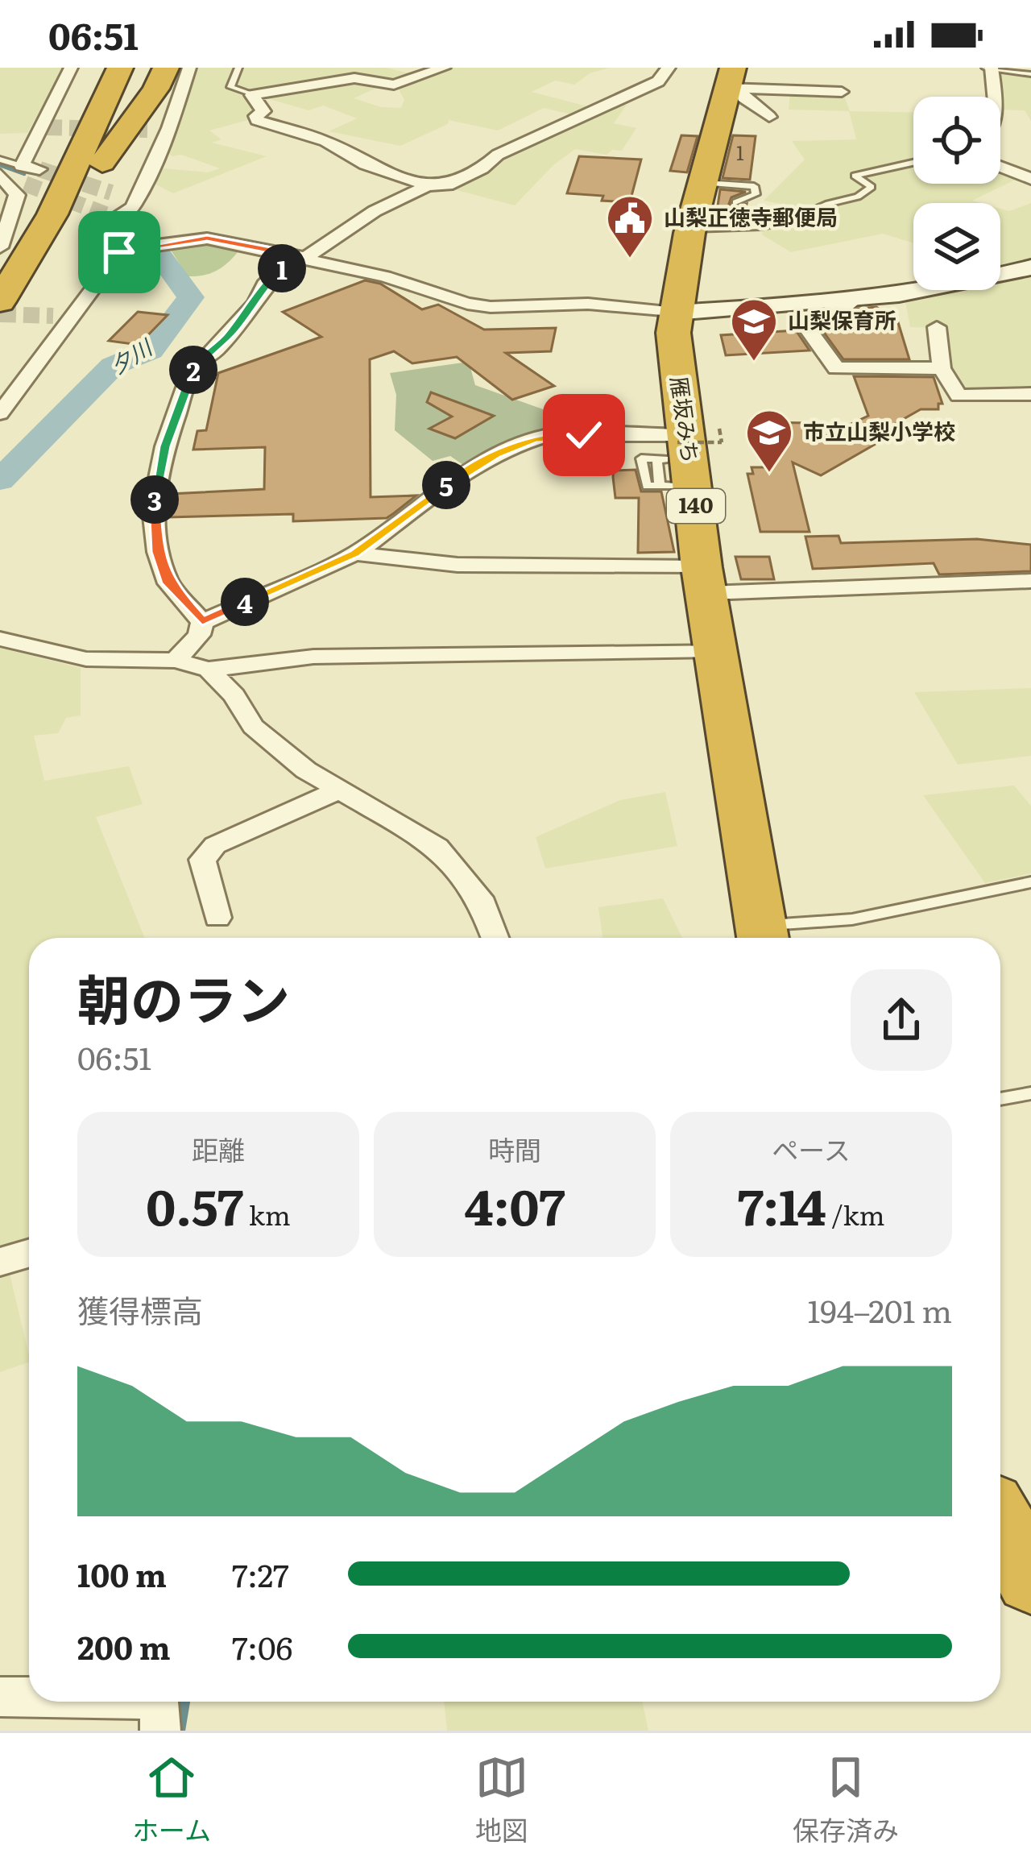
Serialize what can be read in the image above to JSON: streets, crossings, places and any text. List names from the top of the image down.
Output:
{
  "streets": {
    "highway": ["雁坂みち", "140"]
  },
  "water": ["夕川"],
  "places": {
    "public building": ["山梨正徳寺郵便局"],
    "school or university": ["山梨保育所", "市立山梨小学校"]
  },
  "house_numbers": ["1"],
  "page": {
    "status": "06:51",
    "pins": [
      "1",
      "2",
      "5",
      "3",
      "4"
    ],
    "heading": ["朝のラン", "06:51"],
    "stats": [
      ["距離", "0.57 km"],
      ["時間", "4:07"],
      ["ペース", "7:14 /km"]
    ],
    "chart": ["獲得標高", "194–201 m"],
    "list": [
      {
        "name": "100 m",
        "note": "7:27"
      },
      {
        "name": "200 m",
        "note": "7:06"
      }
    ],
    "tabs": ["ホーム", "地図", "保存済み"]
  }
}
